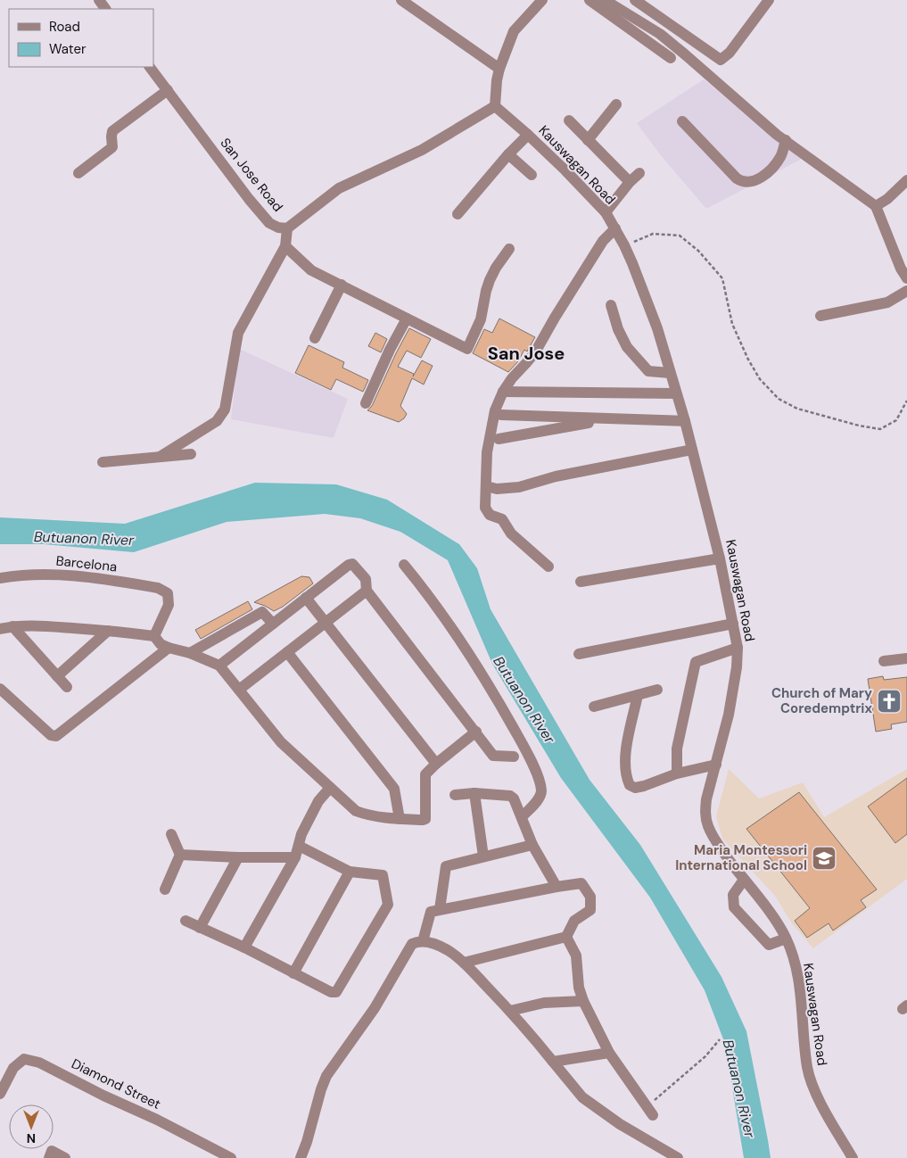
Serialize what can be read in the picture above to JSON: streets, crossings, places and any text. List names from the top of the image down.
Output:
{
  "streets": {
    "street": [
      "Kauswagan Road",
      "San Jose Road",
      "Barcelona",
      "Diamond Street"
    ]
  },
  "crossings": [
    ["Kauswagan Road", "San Jose Road"]
  ],
  "districts": ["San Jose"],
  "water": ["Butuanon River"],
  "places": {
    "church": ["Church of Mary Coredemptrix"],
    "school or university": ["Maria Montessori International School"]
  },
  "legend": ["Road", "Water"],
  "north": "bottom"
}
